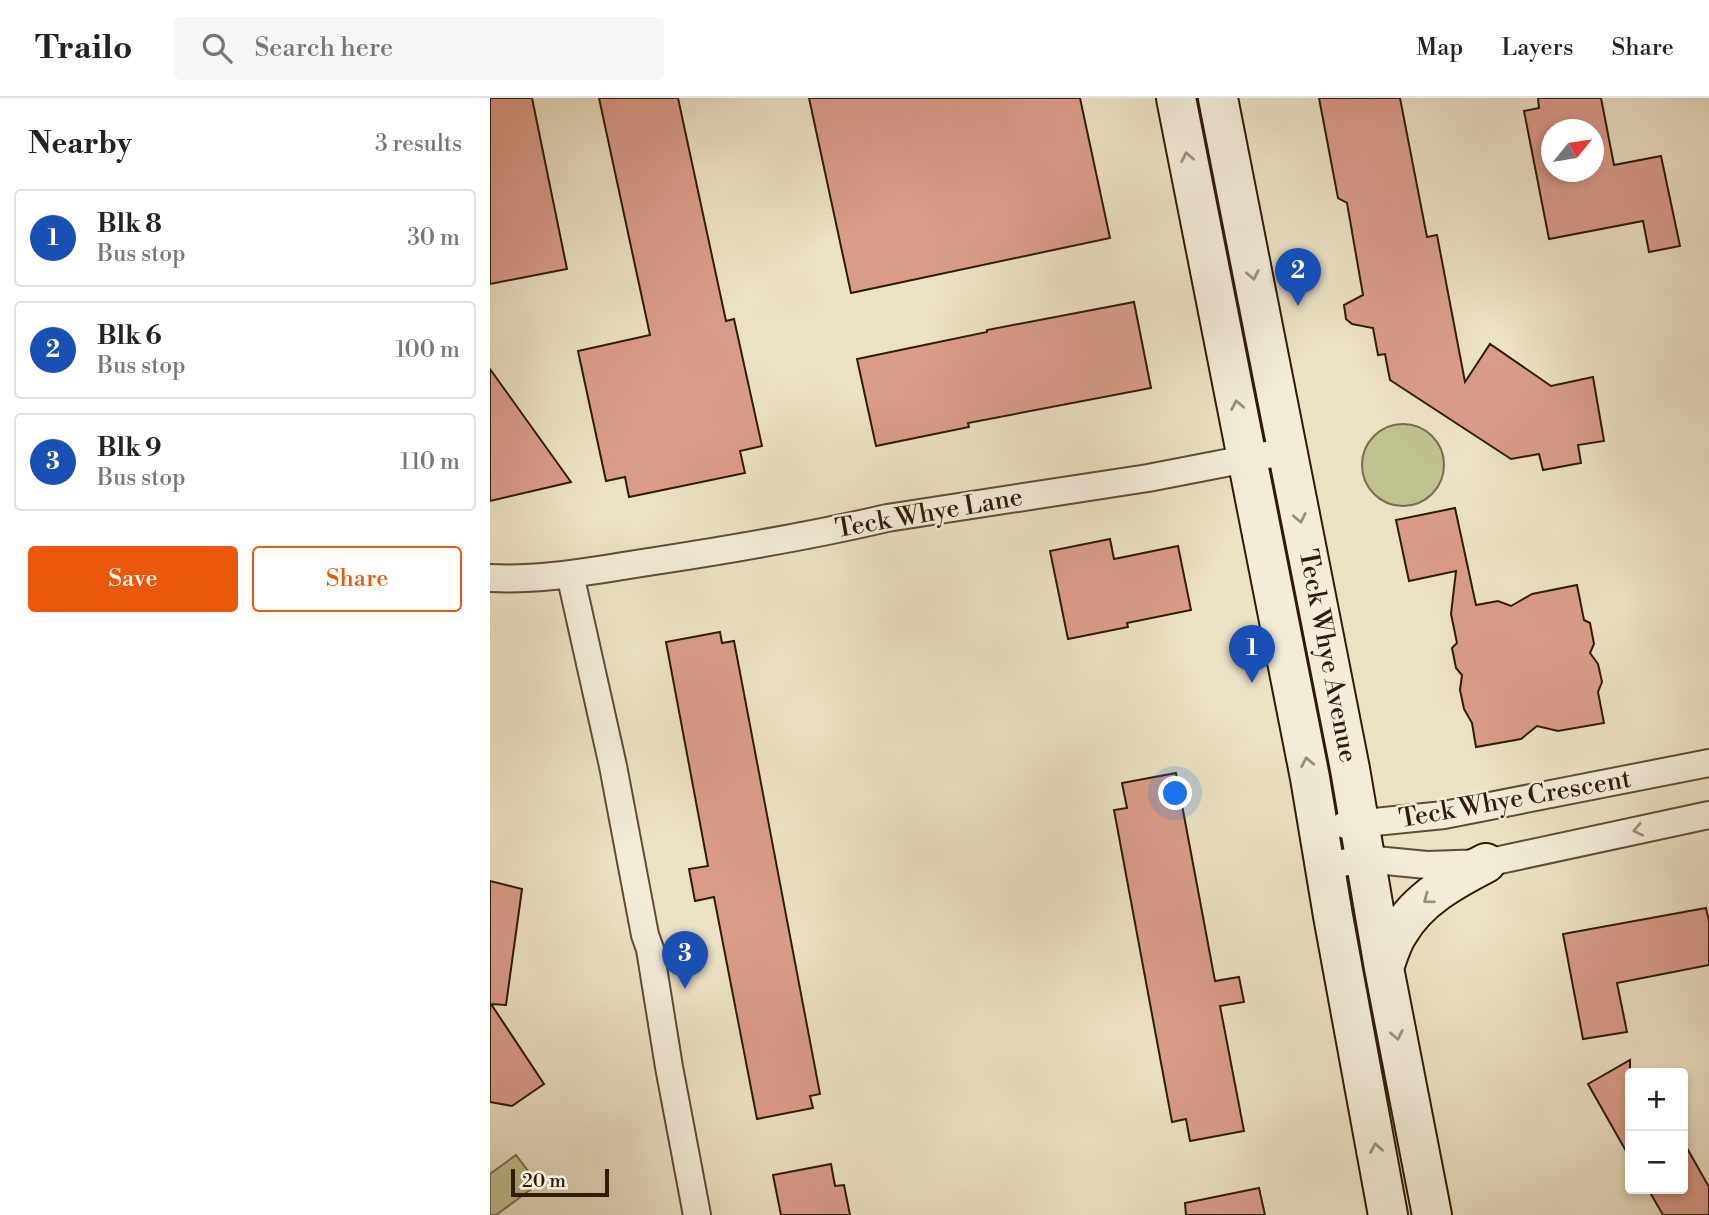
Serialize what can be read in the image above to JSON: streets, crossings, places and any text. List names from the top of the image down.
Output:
{
  "streets": {
    "main road": ["Teck Whye Avenue"],
    "street": ["Teck Whye Lane", "Teck Whye Crescent"]
  },
  "crossings": [
    ["Teck Whye Lane", "Teck Whye Avenue"],
    ["Teck Whye Avenue", "Teck Whye Crescent"]
  ],
  "scale_bar": "20 m",
  "north": "top right",
  "page": {
    "header": "Trailo",
    "search": "Search here",
    "nav": ["Map", "Layers", "Share"],
    "heading": ["Nearby", "3 results"],
    "list": [
      {
        "mark": "1",
        "name": "Blk 8",
        "note": "Bus stop",
        "value": "30 m"
      },
      {
        "mark": "2",
        "name": "Blk 6",
        "note": "Bus stop",
        "value": "100 m"
      },
      {
        "mark": "3",
        "name": "Blk 9",
        "note": "Bus stop",
        "value": "110 m"
      }
    ],
    "pins": ["2", "1", "3"],
    "buttons": ["Save", "Share"],
    "map_buttons": ["+", "−"],
    "scale": "20 m"
  }
}
